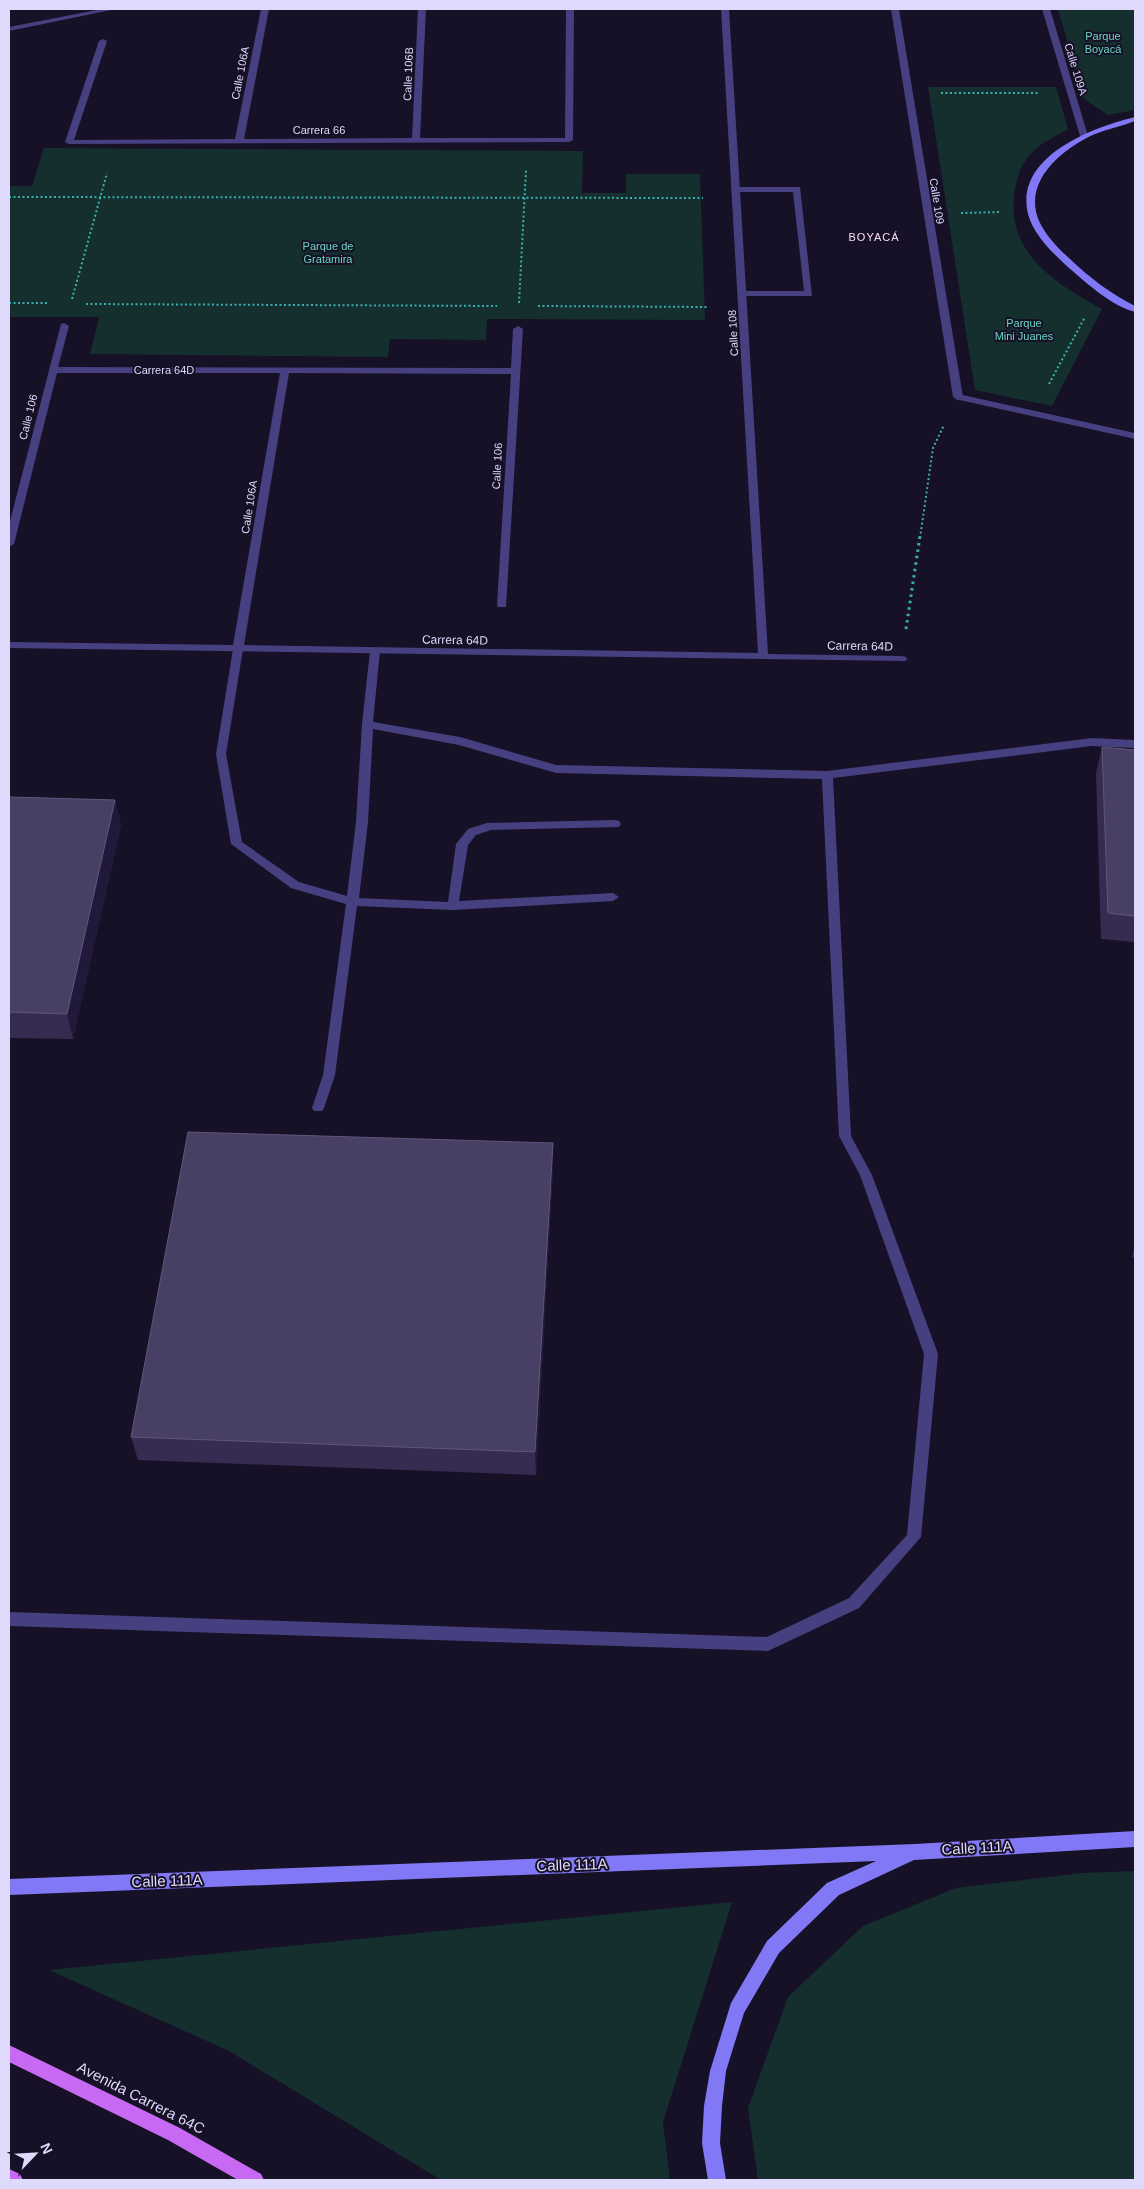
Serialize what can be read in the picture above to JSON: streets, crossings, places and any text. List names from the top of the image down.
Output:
{
  "streets": {
    "main road": ["Avenida Carrera 64C"],
    "street": [
      "Calle 109A",
      "Calle 106A",
      "Calle 106B",
      "Carrera 66",
      "Calle 109",
      "Calle 108",
      "Carrera 64D",
      "Calle 106",
      "Calle 111A"
    ]
  },
  "crossings": [
    ["Calle 106A", "Carrera 66"],
    ["Calle 106A", "Carrera 64D"],
    ["Calle 106B", "Carrera 66"],
    ["Calle 108", "Carrera 64D"],
    ["Carrera 64D", "Calle 106"]
  ],
  "districts": ["BOYACÁ"],
  "parks": ["Parque Boyacá", "Parque de Gratamira", "Parque Mini Juanes"],
  "north": "top right"
}
